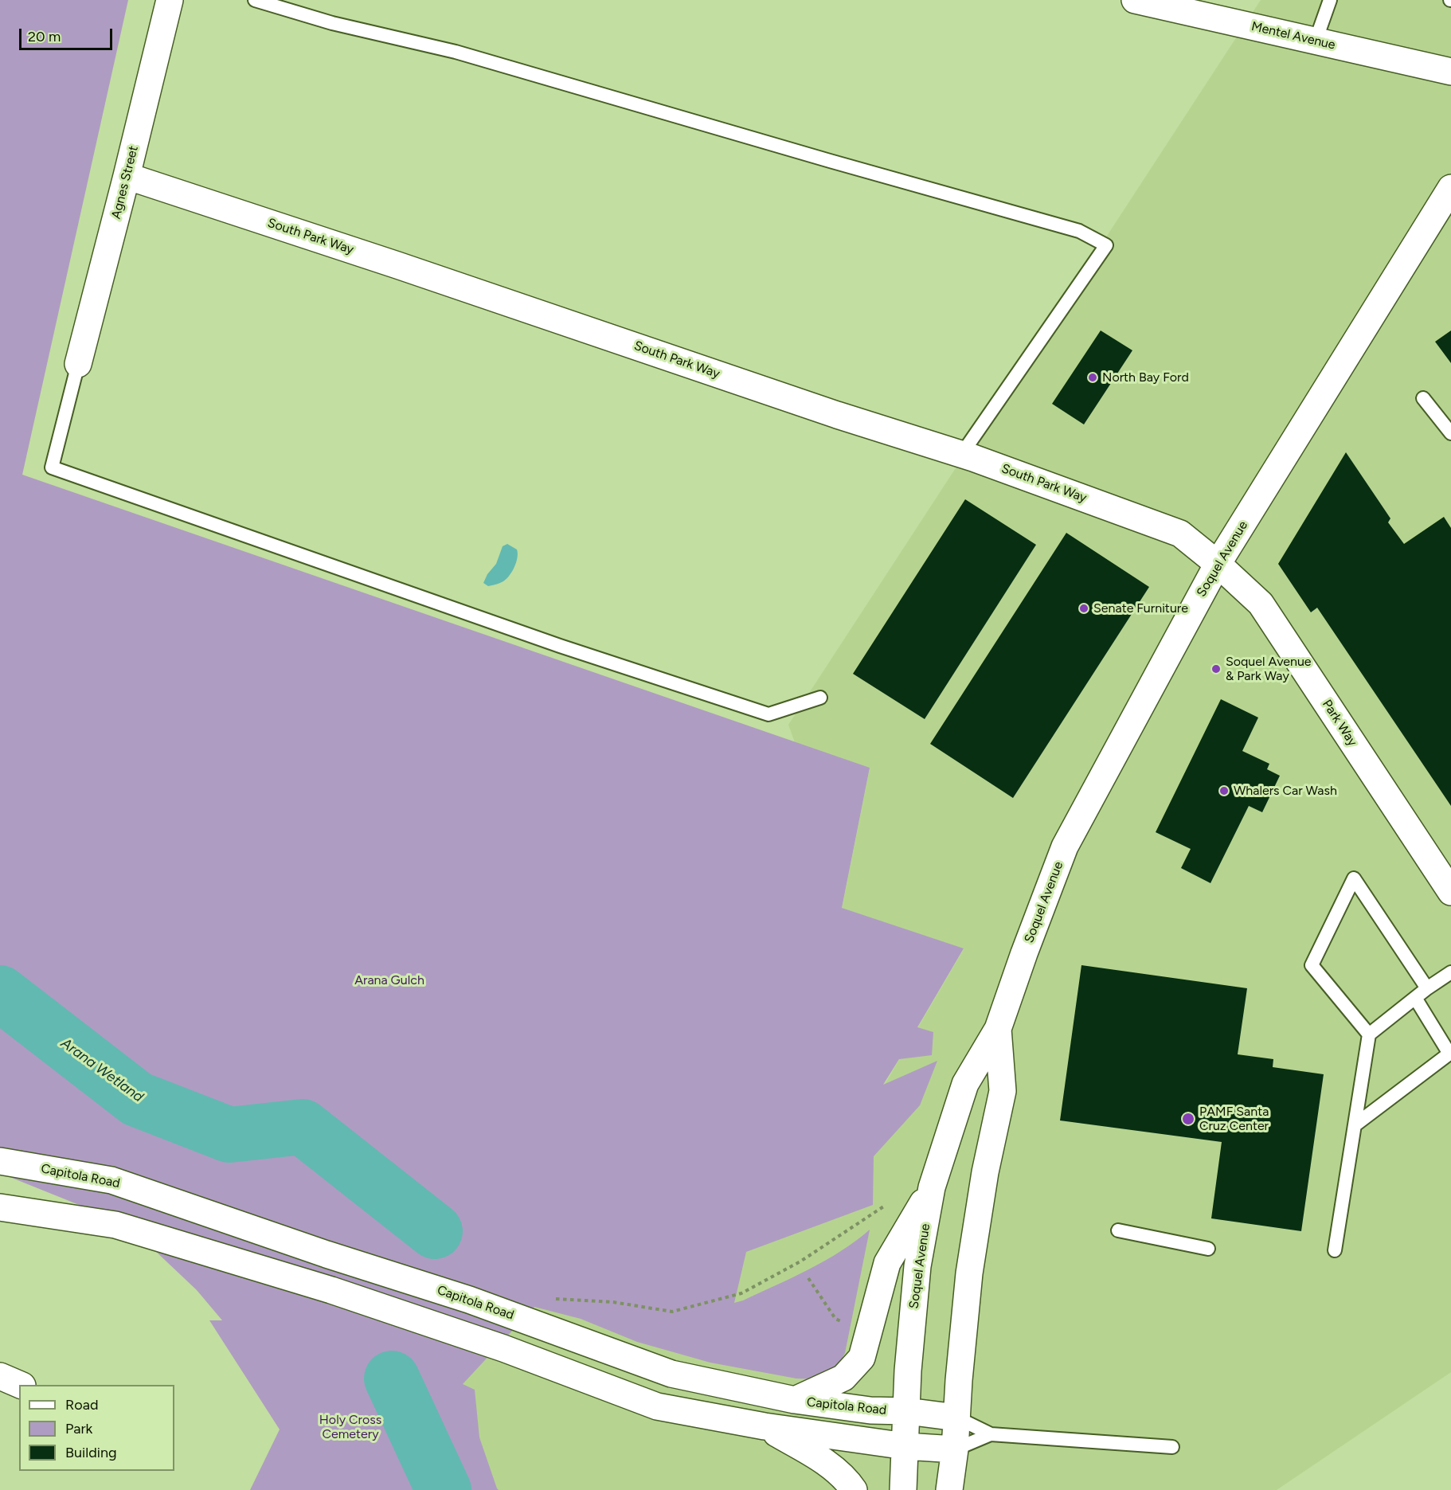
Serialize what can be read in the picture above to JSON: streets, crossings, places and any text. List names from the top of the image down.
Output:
{
  "streets": {
    "main road": [
      "Mentel Avenue",
      "Agnes Street",
      "South Park Way",
      "Soquel Avenue",
      "Park Way",
      "Capitola Road"
    ]
  },
  "crossings": [
    ["Agnes Street", "South Park Way"],
    ["South Park Way", "Soquel Avenue"],
    ["South Park Way", "Park Way"],
    ["Soquel Avenue", "Park Way"],
    ["Soquel Avenue", "Capitola Road"]
  ],
  "water": ["Arana Wetland"],
  "parks": ["Arana Gulch", "Holy Cross Cemetery"],
  "places": [
    "North Bay Ford",
    "Senate Furniture",
    "Soquel Avenue & Park Way",
    "Whalers Car Wash",
    "PAMF Santa Cruz Center"
  ],
  "legend": ["Road", "Park", "Building"],
  "scale_bar": "20 m"
}
